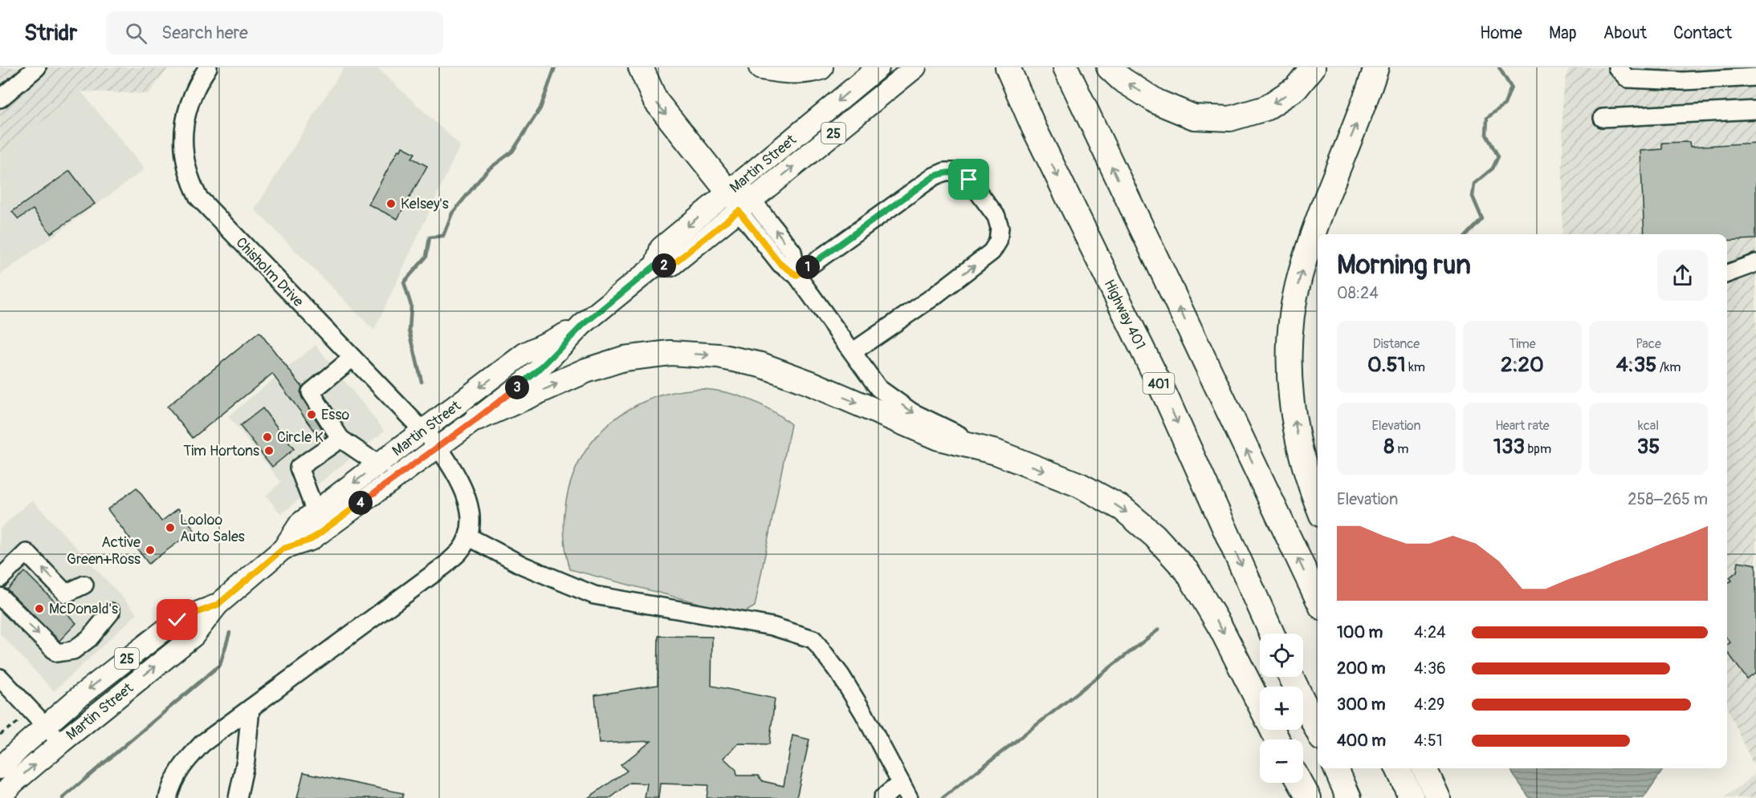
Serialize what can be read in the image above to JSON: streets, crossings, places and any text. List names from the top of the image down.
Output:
{
  "streets": {
    "highway": ["Highway 401", "401"],
    "main road": ["25", "Martin Street"],
    "street": ["Chisholm Drive"]
  },
  "crossings": [
    ["Martin Street", "Chisholm Drive"]
  ],
  "places": [
    "Kelsey's",
    "Esso",
    "Circle K",
    "Tim Hortons",
    "Looloo Auto Sales",
    "Active Green+Ross",
    "McDonald's"
  ],
  "page": {
    "header": "Stridr",
    "search": "Search here",
    "nav": [
      "Home",
      "Map",
      "About",
      "Contact"
    ],
    "heading": ["Morning run", "08:24"],
    "pins": [
      "2",
      "1",
      "3",
      "4"
    ],
    "stats": [
      ["Distance", "0.51 km"],
      ["Time", "2:20"],
      ["Pace", "4:35 /km"],
      ["Elevation", "8 m"],
      ["Heart rate", "133 bpm"],
      ["kcal", "35"]
    ],
    "chart": ["Elevation", "258–265 m"],
    "list": [
      {
        "name": "100 m",
        "note": "4:24"
      },
      {
        "name": "200 m",
        "note": "4:36"
      },
      {
        "name": "300 m",
        "note": "4:29"
      },
      {
        "name": "400 m",
        "note": "4:51"
      }
    ],
    "map_buttons": ["+", "−"]
  }
}
